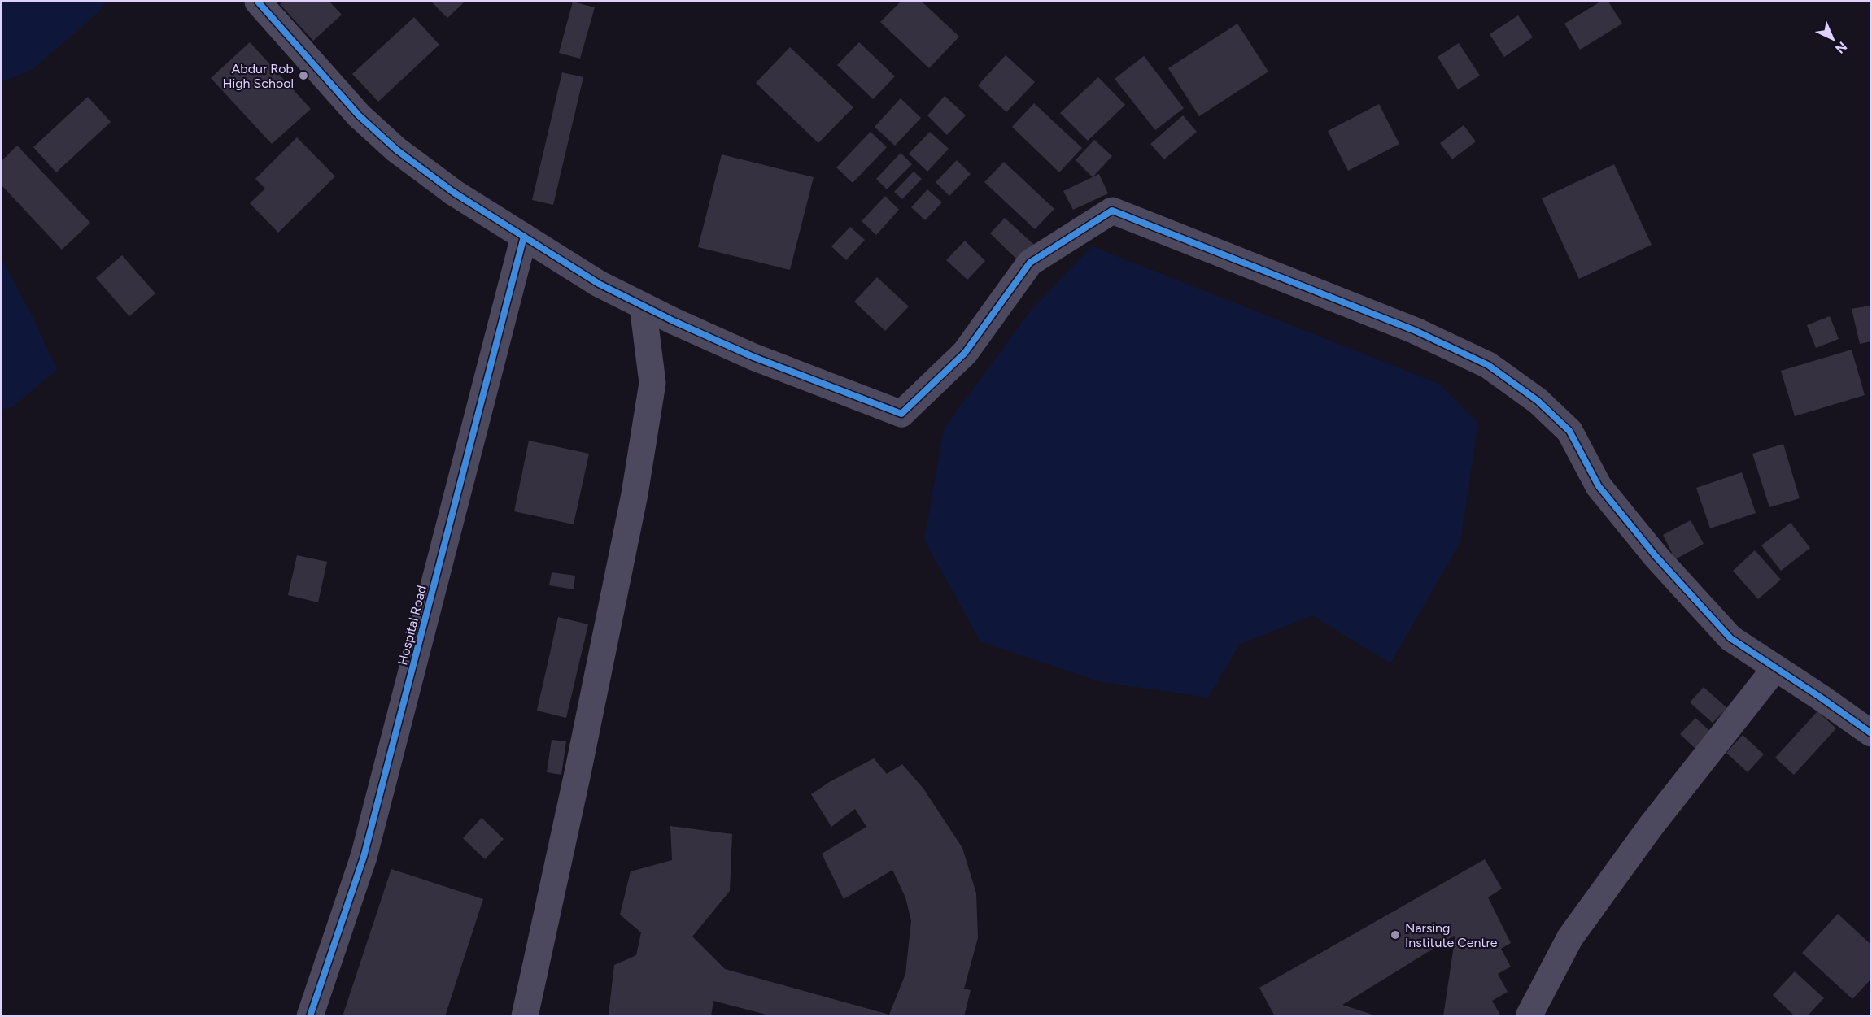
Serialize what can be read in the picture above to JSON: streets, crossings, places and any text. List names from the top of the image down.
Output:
{
  "streets": {
    "street": ["Hospital Road"]
  },
  "places": ["Abdur Rob High School", "Narsing Institute Centre"],
  "north": "bottom right"
}
